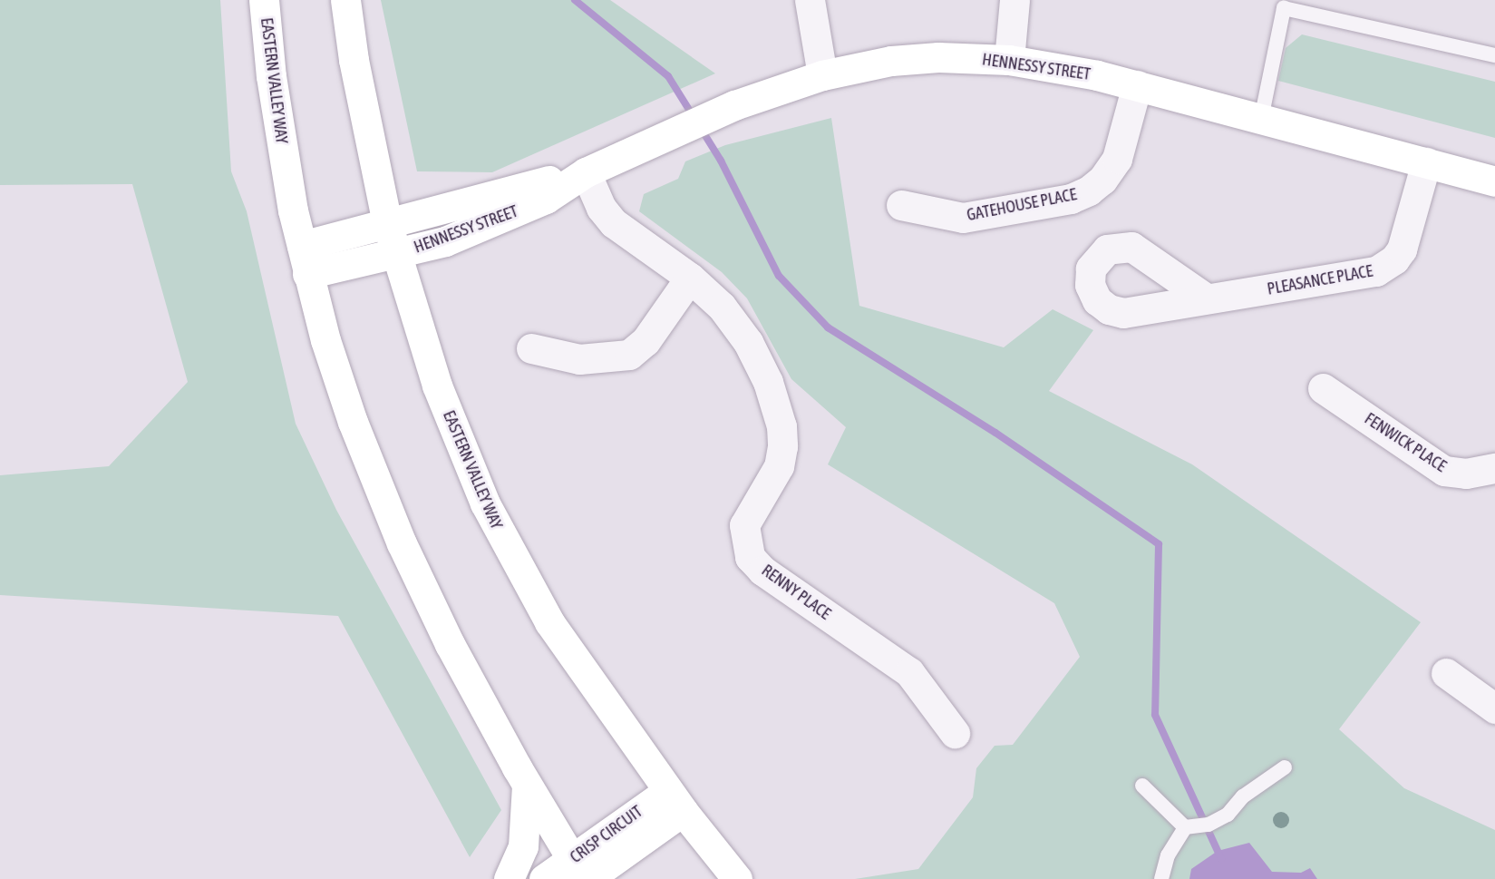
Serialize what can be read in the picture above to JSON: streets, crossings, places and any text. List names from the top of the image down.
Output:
{
  "streets": {
    "main road": ["HENNESSY STREET", "EASTERN VALLEY WAY", "CRISP CIRCUIT"],
    "street": [
      "GATEHOUSE PLACE",
      "PLEASANCE PLACE",
      "FENWICK PLACE",
      "RENNY PLACE"
    ]
  },
  "crossings": [
    ["HENNESSY STREET", "EASTERN VALLEY WAY"],
    ["HENNESSY STREET", "GATEHOUSE PLACE"],
    ["HENNESSY STREET", "PLEASANCE PLACE"],
    ["HENNESSY STREET", "RENNY PLACE"],
    ["EASTERN VALLEY WAY", "CRISP CIRCUIT"]
  ]
}
